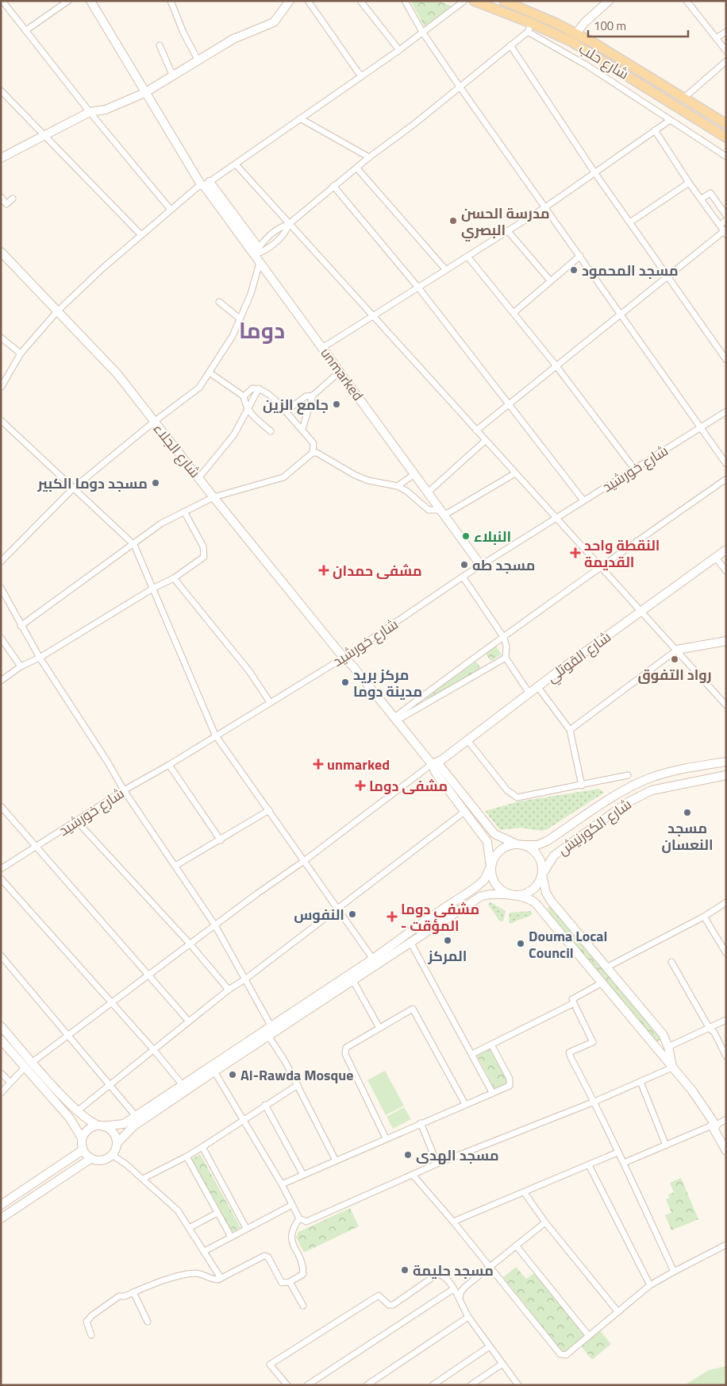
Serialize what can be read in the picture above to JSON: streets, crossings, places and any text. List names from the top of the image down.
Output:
{
  "streets": {
    "main road": ["شارع حلب"],
    "street": [
      "unmarked",
      "شارع الجلاء",
      "شارع خورشيد",
      "شارع القوتلي",
      "شارع الكورنيش"
    ]
  },
  "crossings": [
    ["unmarked", "شارع خورشيد"],
    ["شارع الجلاء", "شارع خورشيد"],
    ["شارع الجلاء", "شارع القوتلي"]
  ],
  "districts": ["دوما"],
  "places": {
    "other": [
      "مدرسة الحسن البصري",
      "مسجد المحمود",
      "جامع الزين",
      "مسجد دوما الكبير",
      "النبلاء",
      "مسجد طه",
      "رواد التفوق",
      "مركز بريد مدينة دوما",
      "مسجد النعسان",
      "النفوس",
      "المركز",
      "Douma Local Council",
      "Al-Rawda Mosque",
      "مسجد الهدى",
      "مسجد حليمة"
    ],
    "health": [
      "النقطة واحد القديمة",
      "مشفى حمدان",
      "unmarked",
      "مشفى دوما",
      "مشفى دوما - المؤقت"
    ]
  },
  "scale_bar": "100 m"
}
